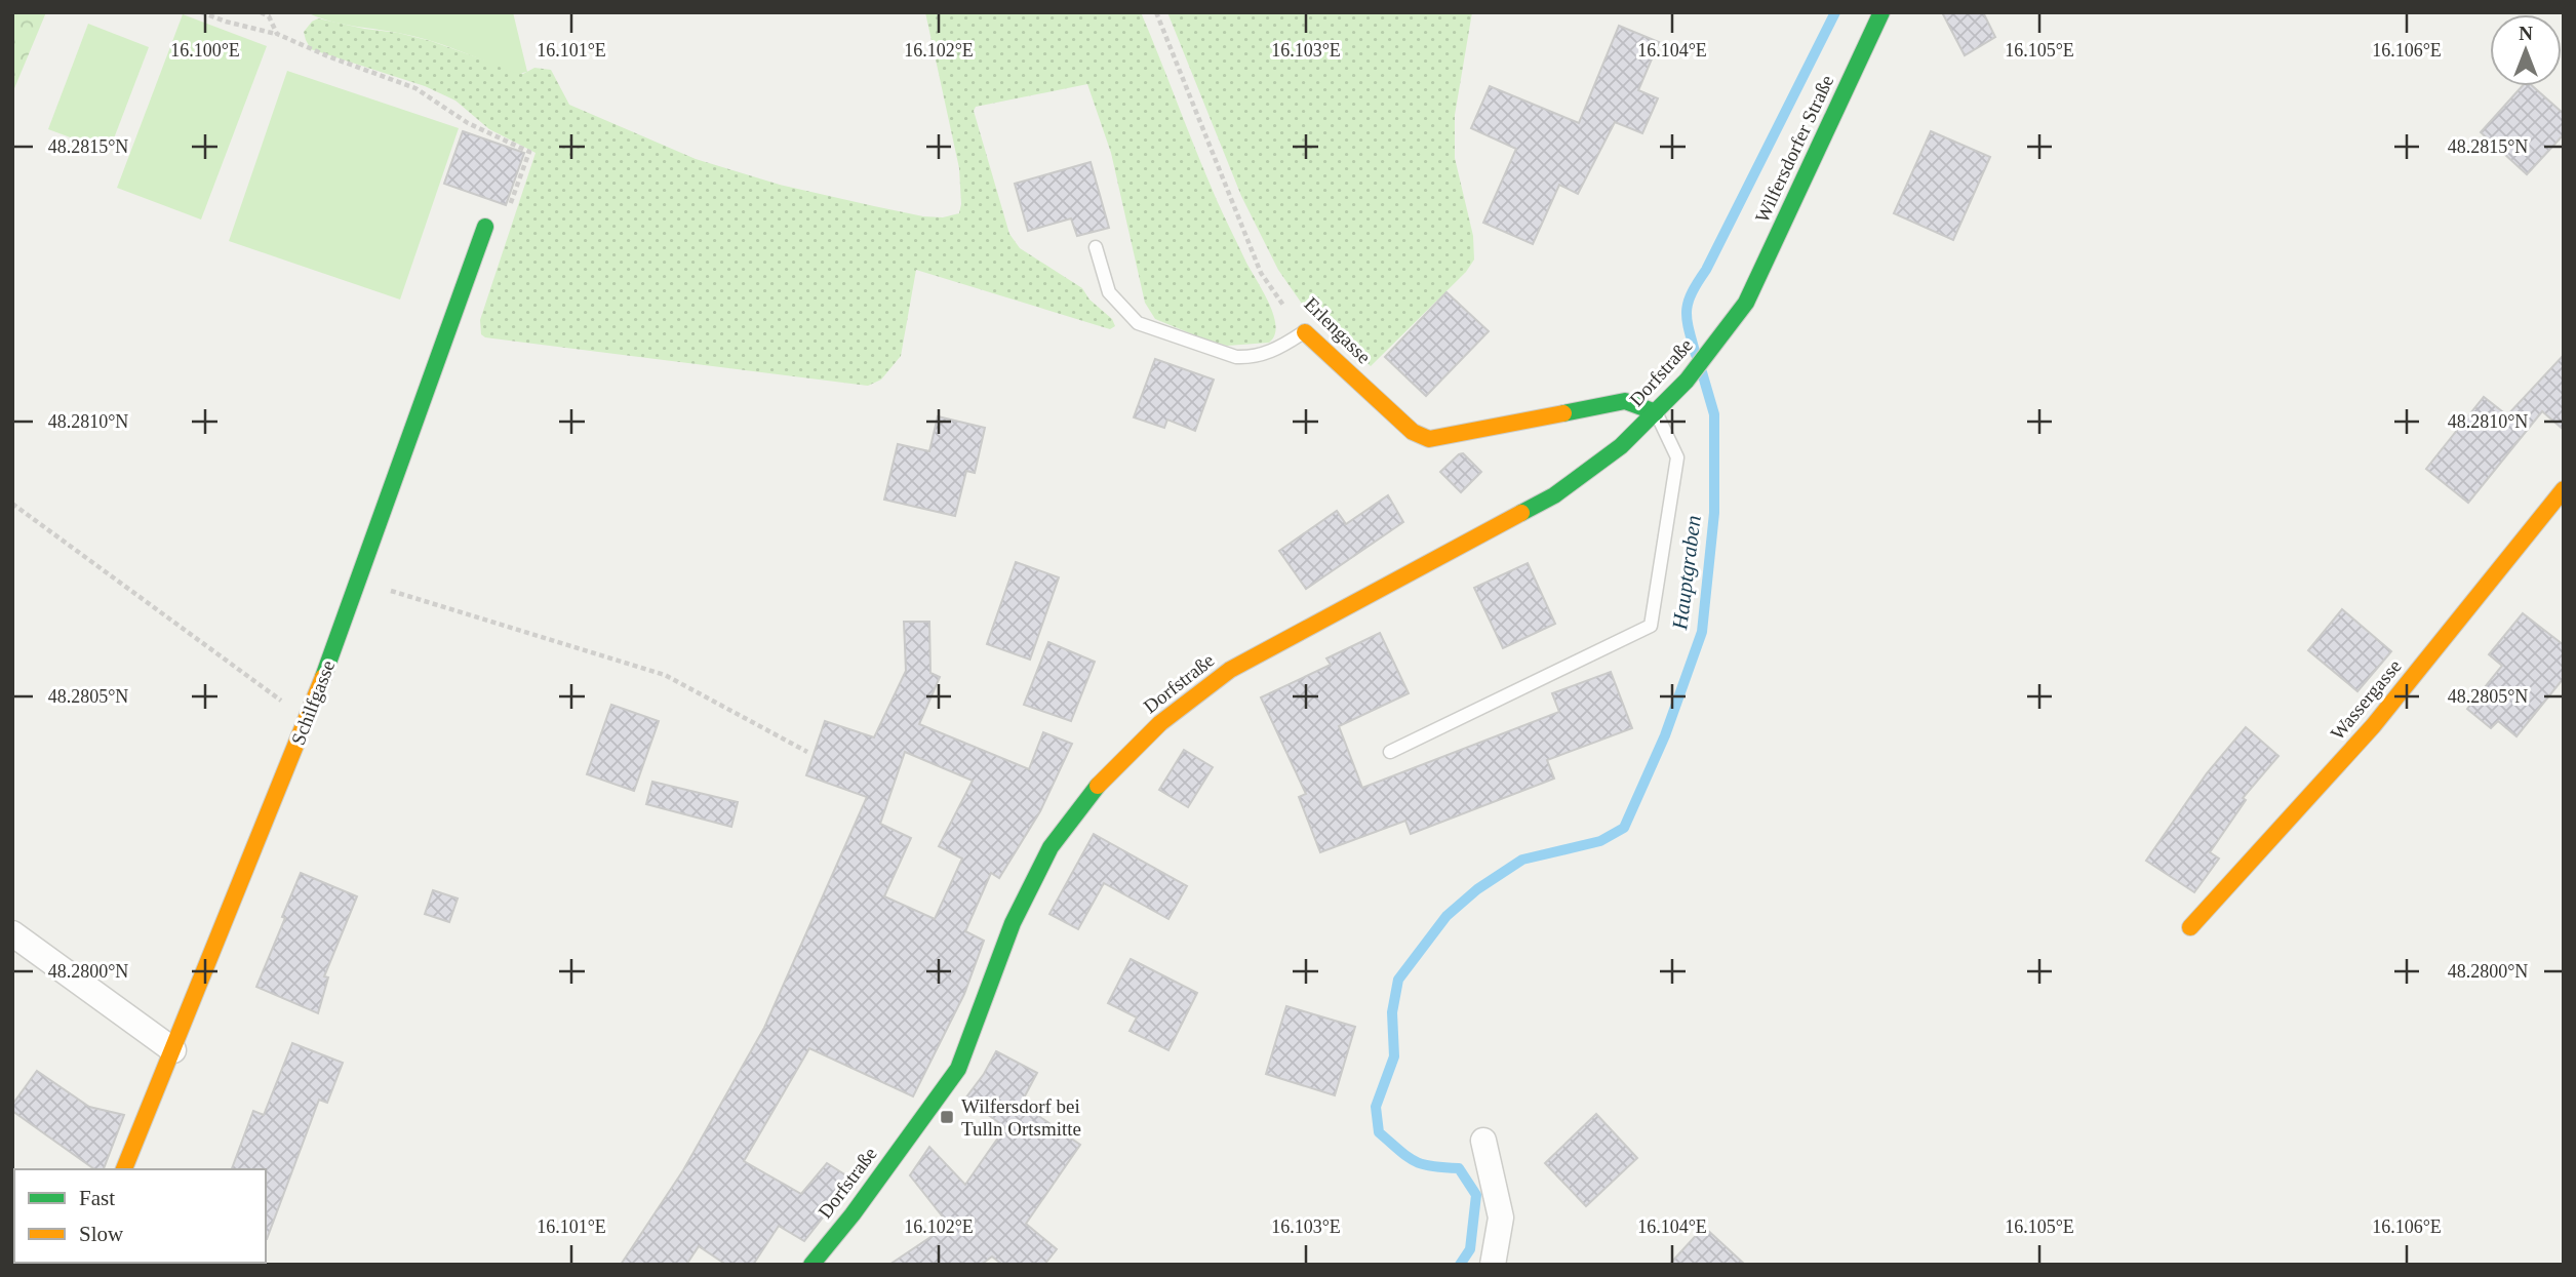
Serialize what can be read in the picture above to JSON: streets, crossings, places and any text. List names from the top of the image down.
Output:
{
  "streets": {
    "street": [
      "Wilfersdorfer Straße",
      "Erlengasse",
      "Dorfstraße",
      "Wassergasse",
      "Schilfgasse"
    ]
  },
  "crossings": [
    ["Wilfersdorfer Straße", "Dorfstraße"],
    ["Erlengasse", "Dorfstraße"]
  ],
  "water": ["Hauptgraben"],
  "places": {
    "transit": ["Wilfersdorf bei Tulln Ortsmitte"]
  },
  "legend": ["Fast", "Slow"],
  "north": "top",
  "coordinates": [
    "16.100°E",
    "16.101°E",
    "16.102°E",
    "16.103°E",
    "16.104°E",
    "16.105°E",
    "16.106°E",
    "48.2815°N",
    "48.2810°N",
    "48.2805°N",
    "48.2800°N"
  ]
}
